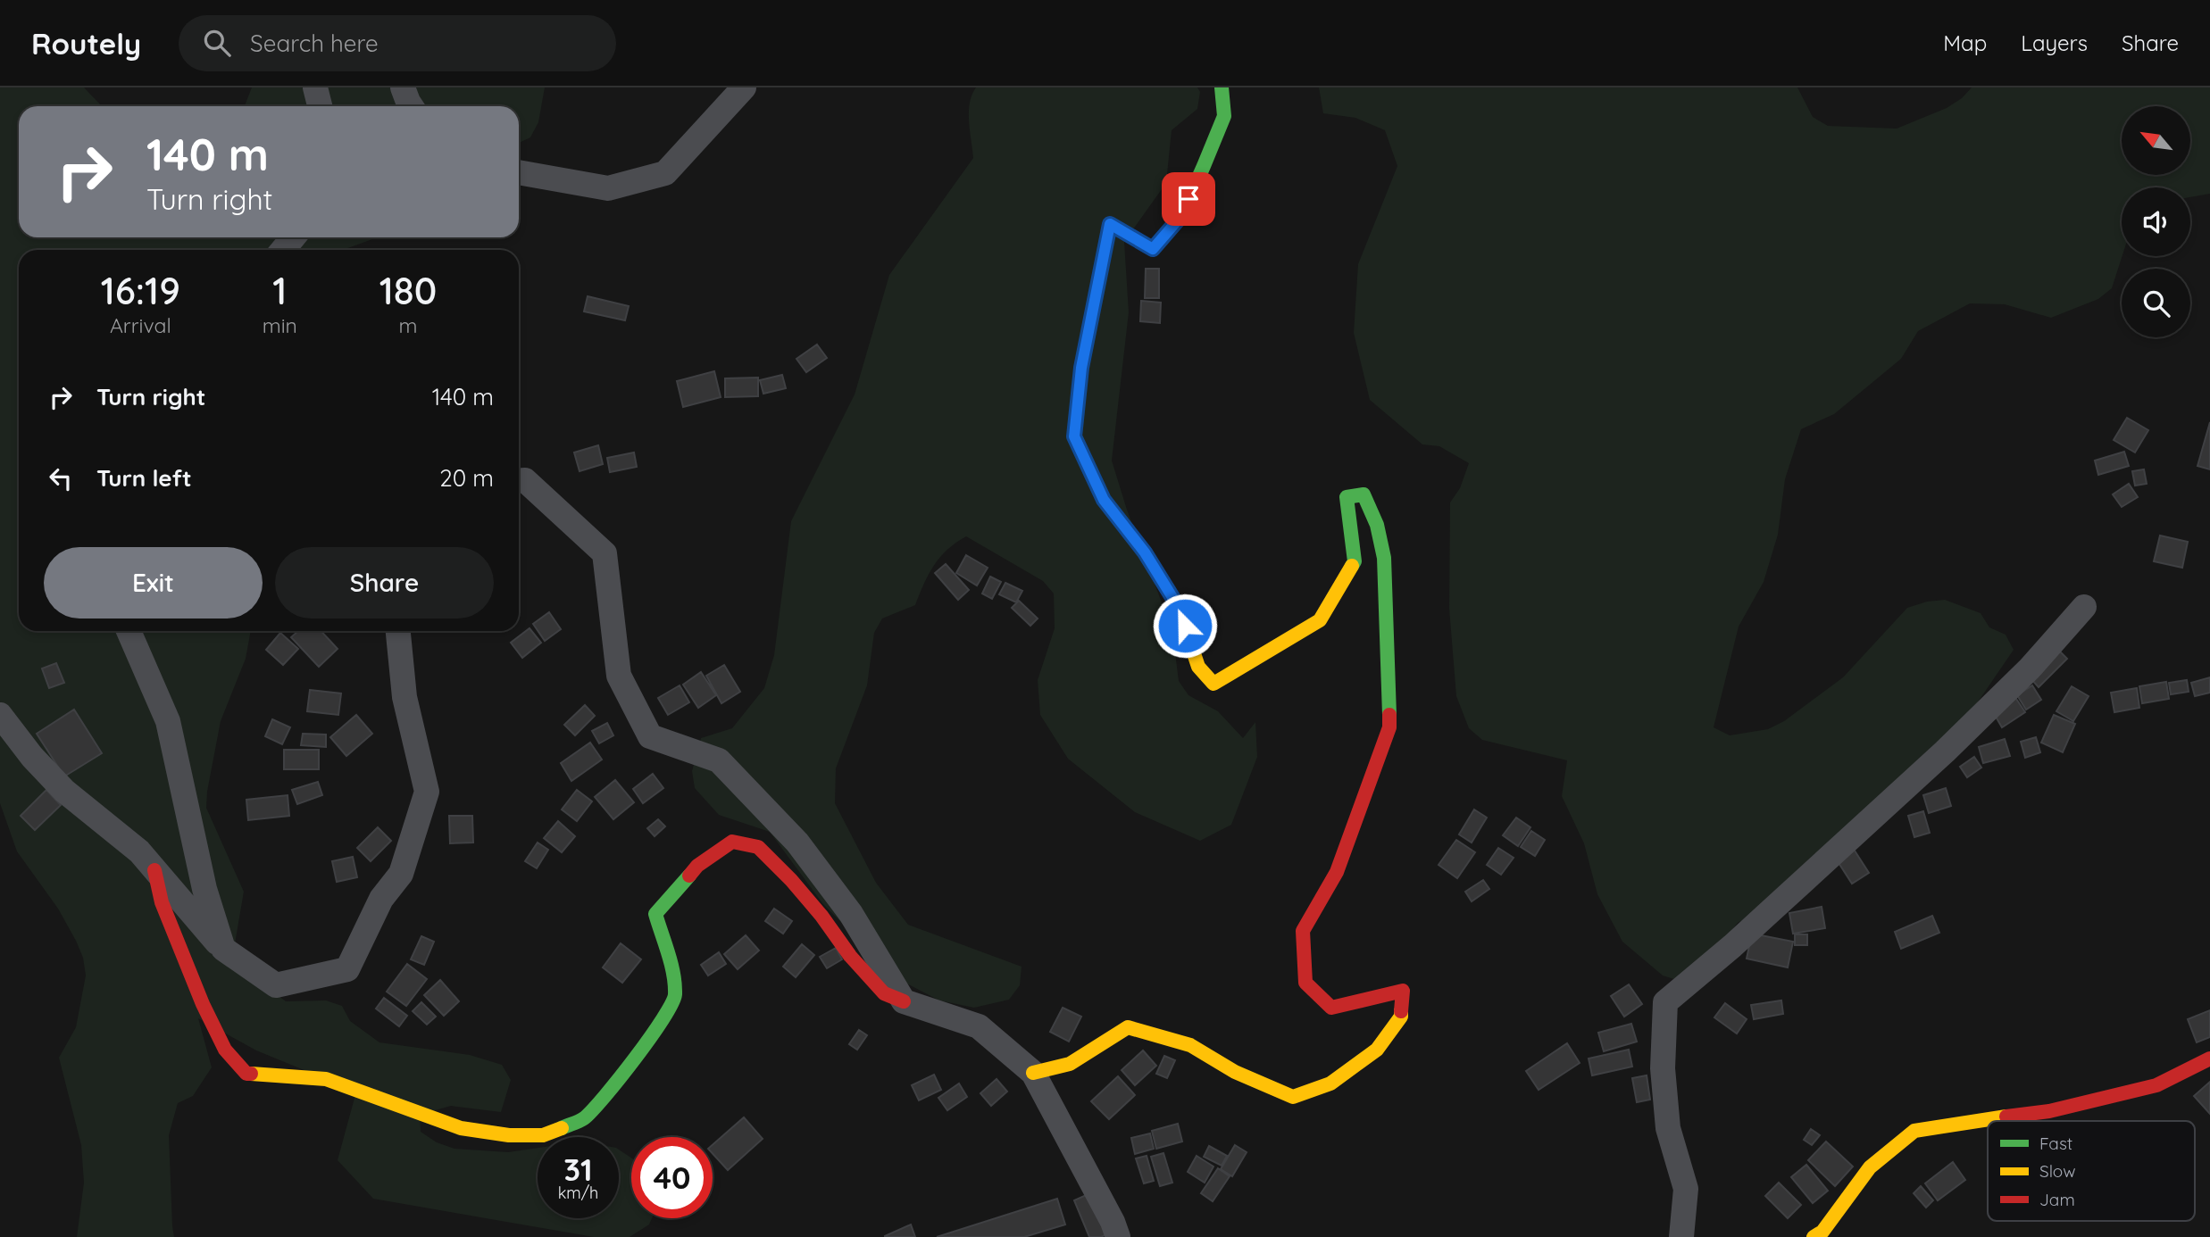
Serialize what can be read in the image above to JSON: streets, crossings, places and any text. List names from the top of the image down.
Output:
{
  "legend": ["Fast", "Slow", "Jam"],
  "north": "top left",
  "page": {
    "header": "Routely",
    "search": "Search here",
    "nav": ["Map", "Layers", "Share"],
    "turn": ["140 m", "Turn right"],
    "eta": [
      "16:19",
      "Arrival",
      "1",
      "min",
      "180",
      "m"
    ],
    "list": [
      {
        "name": "Turn right",
        "value": "140 m"
      },
      {
        "name": "Turn left",
        "value": "20 m"
      }
    ],
    "buttons": ["Exit", "Share"],
    "speed": "31 km/h",
    "limit": "40"
  }
}
